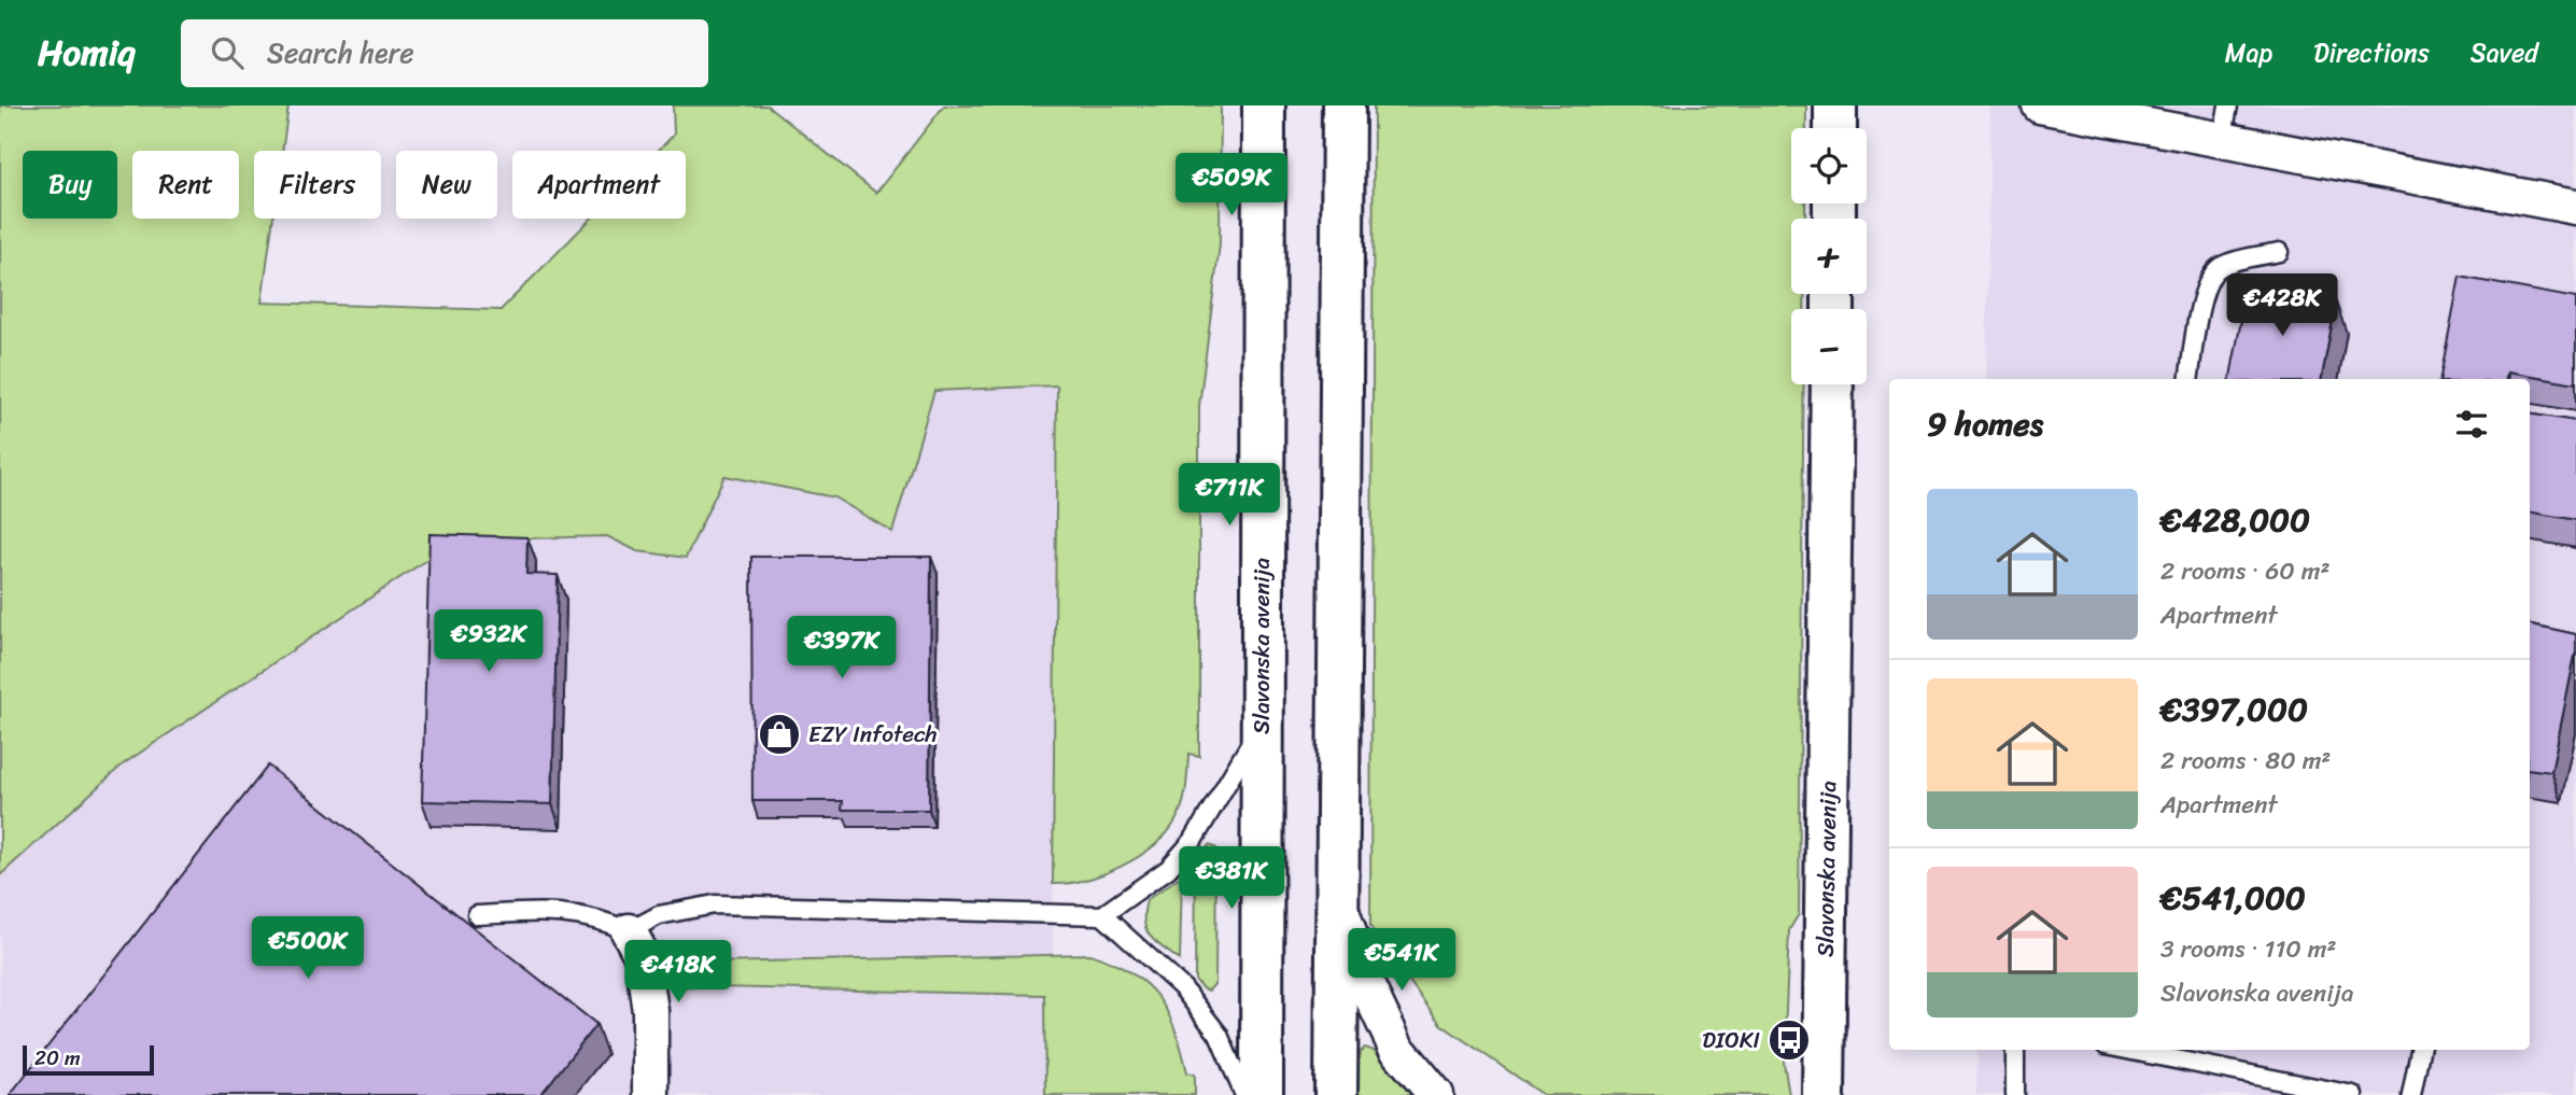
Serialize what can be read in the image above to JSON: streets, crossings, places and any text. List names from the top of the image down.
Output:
{
  "streets": {
    "main road": ["Slavonska avenija"]
  },
  "places": {
    "shop": ["EZY Infotech"],
    "bus stop": ["DIOKI"]
  },
  "scale_bar": "20 m",
  "page": {
    "header": "Homiq",
    "search": "Search here",
    "nav": ["Map", "Directions", "Saved"],
    "map_buttons": ["+", "−"],
    "chip": [
      "Buy",
      "Rent",
      "Filters",
      "New",
      "Apartment"
    ],
    "price": [
      "€509K",
      "€428K",
      "€711K",
      "€932K",
      "€397K",
      "€381K",
      "€500K",
      "€541K",
      "€418K"
    ],
    "heading": "9 homes",
    "list": [
      {
        "name": "€428,000",
        "note": "2 rooms · 60 m² · Apartment"
      },
      {
        "name": "€397,000",
        "note": "2 rooms · 80 m² · Apartment"
      },
      {
        "name": "€541,000",
        "note": "3 rooms · 110 m² · Slavonska avenija"
      }
    ],
    "scale": "20 m"
  }
}
